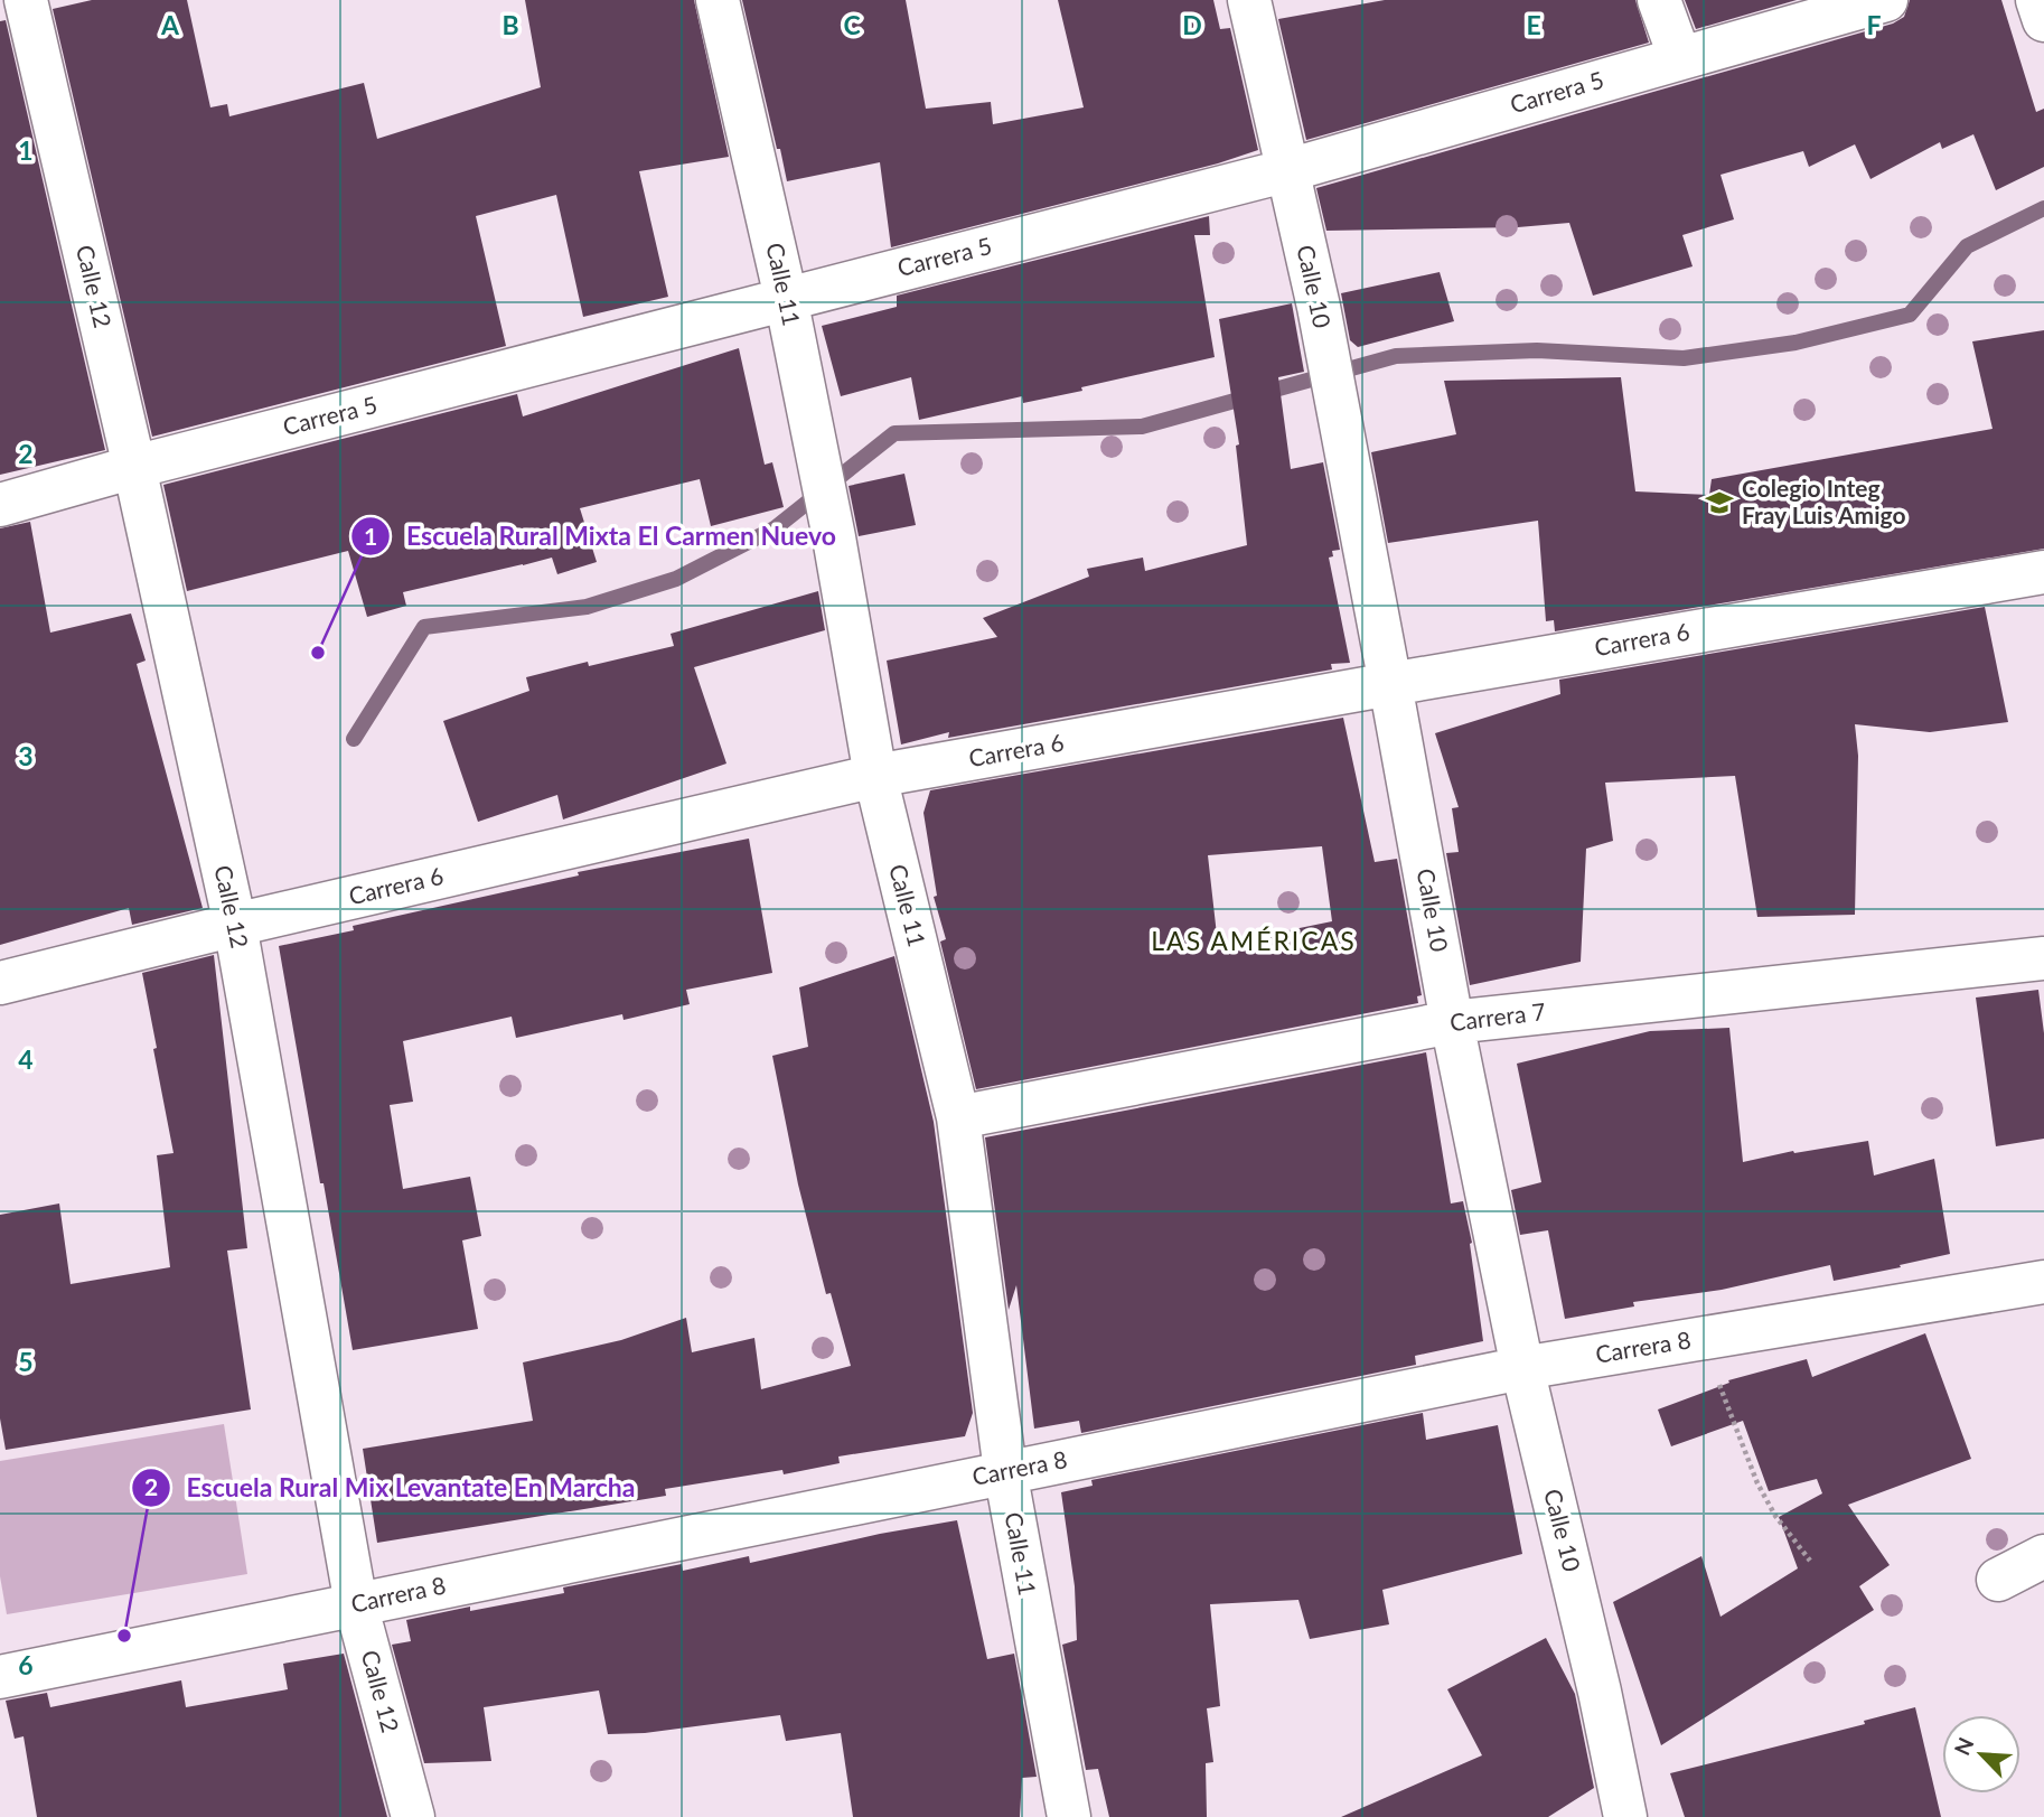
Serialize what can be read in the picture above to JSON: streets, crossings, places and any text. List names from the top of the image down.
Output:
{
  "streets": {
    "street": [
      "Carrera 5",
      "Calle 11",
      "Calle 12",
      "Calle 10",
      "Carrera 6",
      "Carrera 7",
      "Carrera 8"
    ]
  },
  "crossings": [
    ["Carrera 5", "Calle 11"],
    ["Carrera 5", "Calle 12"],
    ["Carrera 5", "Calle 10"],
    ["Calle 11", "Carrera 6"],
    ["Calle 11", "Carrera 7"],
    ["Calle 11", "Carrera 8"],
    ["Calle 12", "Carrera 6"],
    ["Calle 12", "Carrera 8"],
    ["Calle 10", "Carrera 6"],
    ["Calle 10", "Carrera 7"],
    ["Calle 10", "Carrera 8"]
  ],
  "districts": ["LAS AMÉRICAS"],
  "places": {
    "school or university": ["Colegio Integ Fray Luis Amigo"],
    "other": ["Escuela Rural Mixta El Carmen Nuevo", "Escuela Rural Mix Levantate En Marcha"]
  },
  "north": "top left",
  "grid": {
    "columns": [
      "A",
      "B",
      "C",
      "D",
      "E",
      "F"
    ],
    "rows": [
      "1",
      "2",
      "3",
      "4",
      "5",
      "6"
    ]
  }
}
